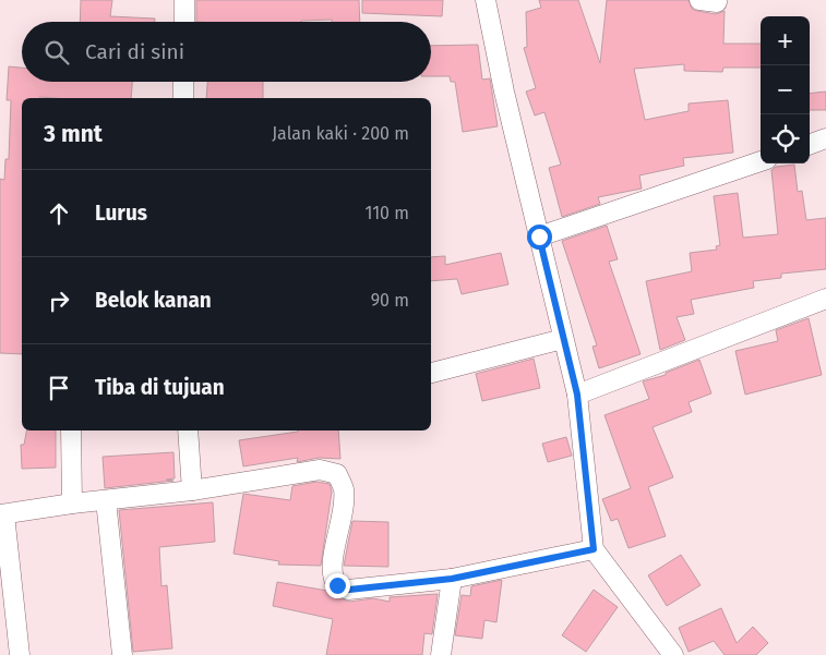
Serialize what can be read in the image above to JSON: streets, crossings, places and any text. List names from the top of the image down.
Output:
{
  "page": {
    "map_buttons": ["+", "−"],
    "search": "Cari di sini",
    "heading": ["3 mnt", "Jalan kaki · 200 m"],
    "list": [
      ["Lurus", "110 m"],
      ["Belok kanan", "90 m"],
      "Tiba di tujuan"
    ]
  }
}
